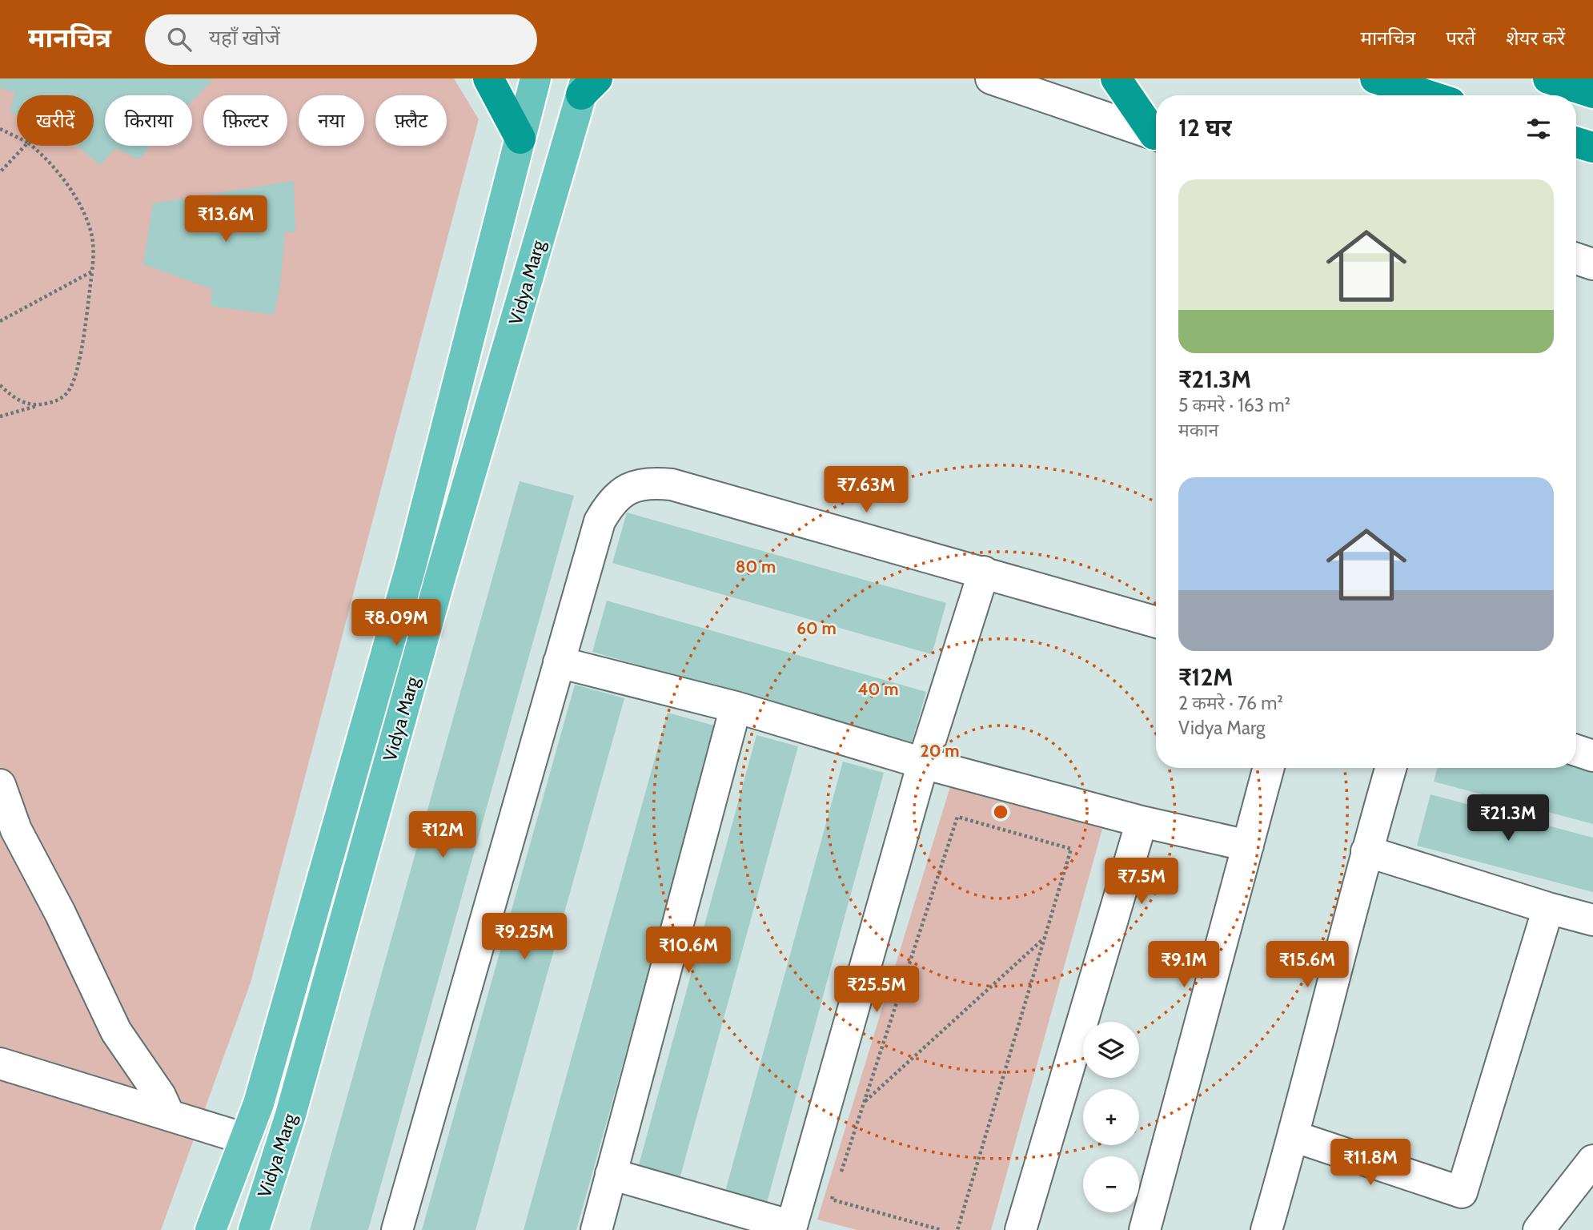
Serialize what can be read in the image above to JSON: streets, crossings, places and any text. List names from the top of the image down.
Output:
{
  "streets": {
    "main road": ["Vidya Marg"]
  },
  "page": {
    "header": "मानचित्र",
    "search": "यहाँ खोजें",
    "nav": ["मानचित्र", "परतें", "शेयर करें"],
    "chip": [
      "खरीदें",
      "किराया",
      "फ़िल्टर",
      "नया",
      "फ़्लैट"
    ],
    "heading": "12 घर",
    "list": [
      {
        "name": "₹21.3M",
        "note": "5 कमरे · 163 m² · मकान"
      },
      {
        "name": "₹12M",
        "note": "2 कमरे · 76 m² · Vidya Marg"
      }
    ],
    "price": [
      "₹13.6M",
      "₹7.63M",
      "₹8.09M",
      "₹21.3M",
      "₹12M",
      "₹7.5M",
      "₹9.25M",
      "₹10.6M",
      "₹9.1M",
      "₹15.6M",
      "₹25.5M",
      "₹11.8M"
    ],
    "map_buttons": ["+", "−"]
  },
  "rings": [
    "80 m",
    "60 m",
    "40 m",
    "20 m"
  ]
}
